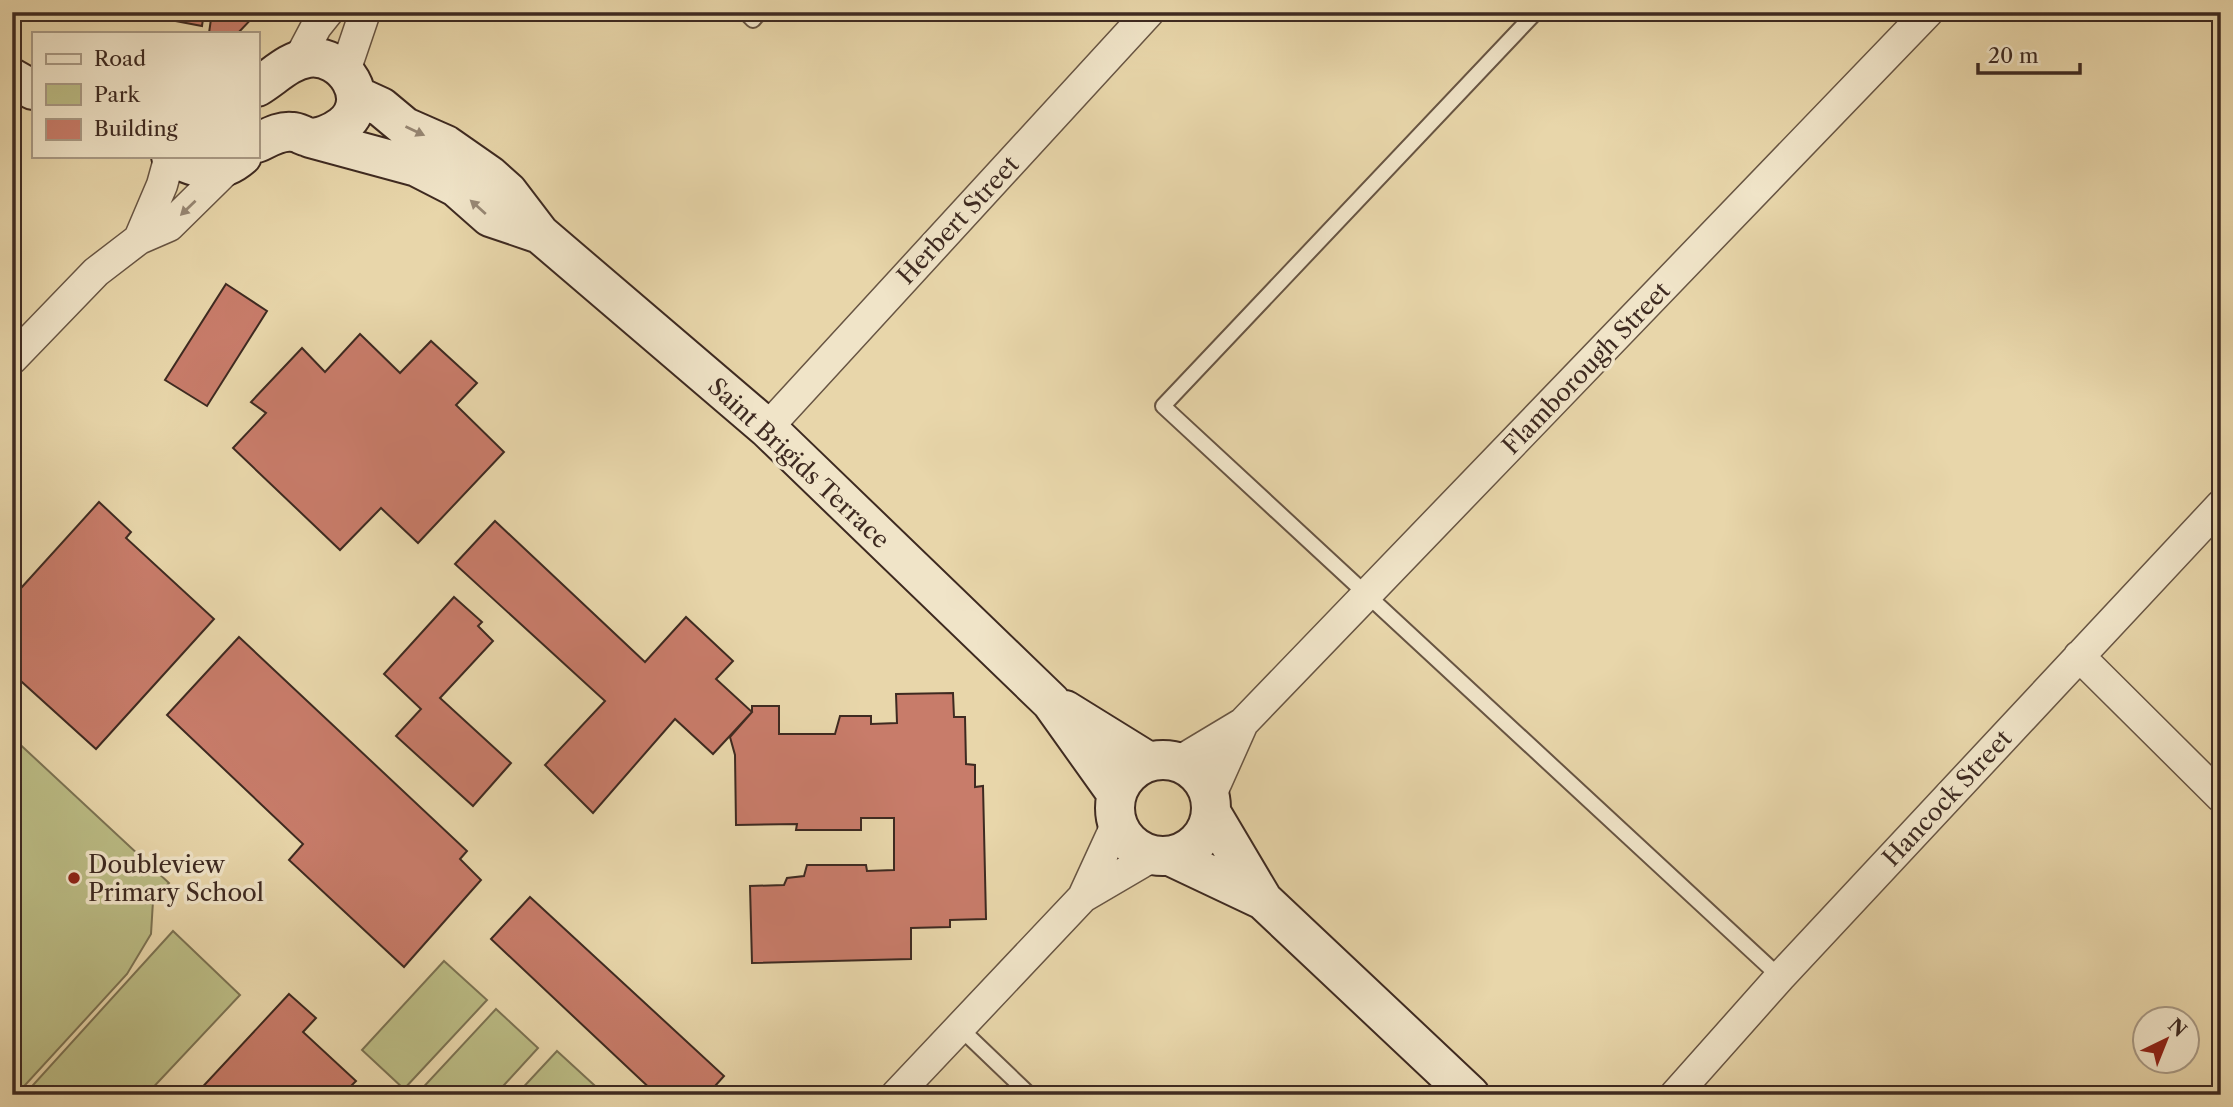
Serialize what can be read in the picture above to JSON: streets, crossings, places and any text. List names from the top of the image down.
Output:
{
  "streets": {
    "street": [
      "Herbert Street",
      "Flamborough Street",
      "Saint Brigids Terrace",
      "Hancock Street"
    ]
  },
  "crossings": [
    ["Herbert Street", "Saint Brigids Terrace"],
    ["Flamborough Street", "Saint Brigids Terrace"]
  ],
  "places": ["Doubleview Primary School"],
  "legend": ["Road", "Park", "Building"],
  "scale_bar": "20 m",
  "north": "top right"
}
